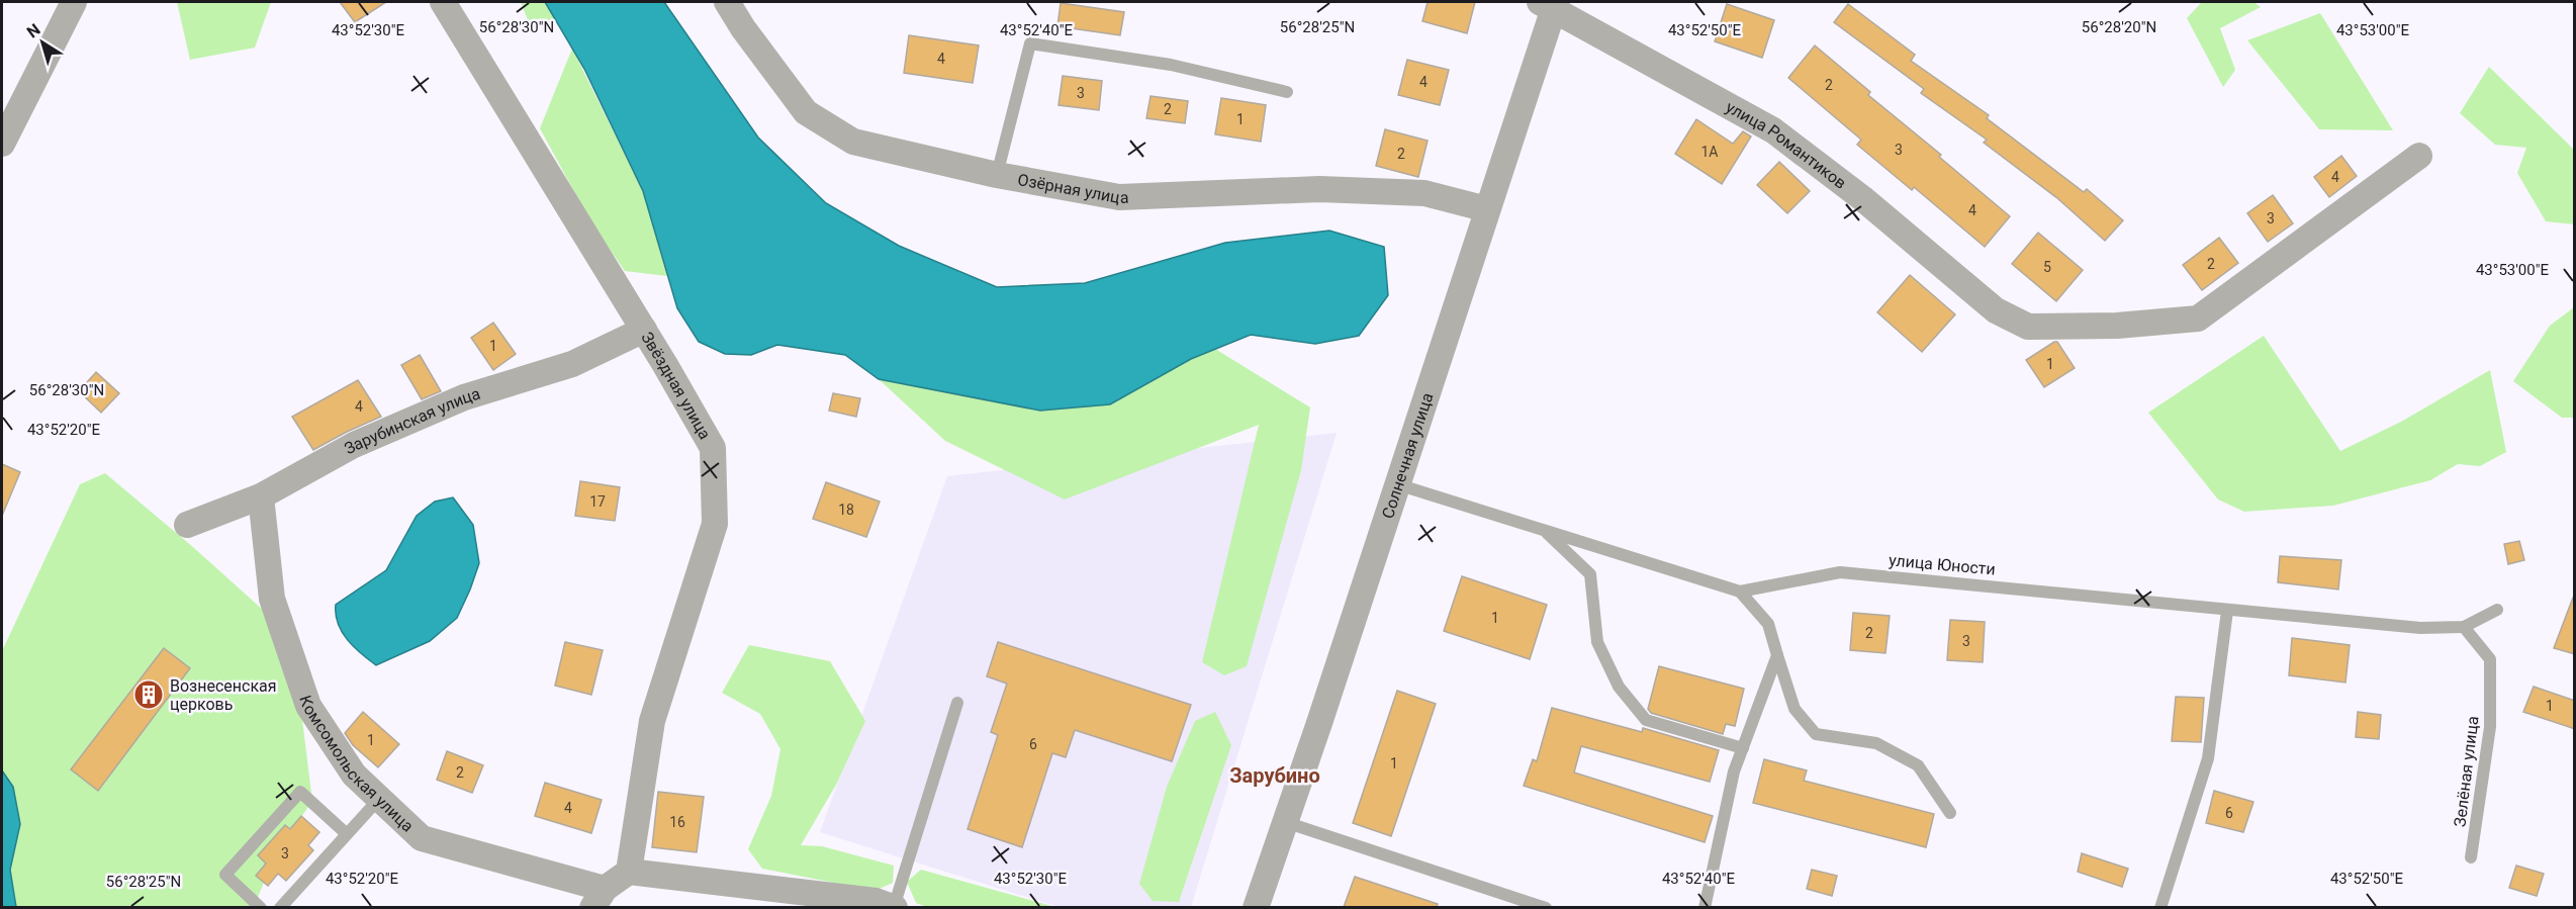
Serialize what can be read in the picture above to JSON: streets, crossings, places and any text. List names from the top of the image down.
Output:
{
  "streets": {
    "street": [
      "улица Романтиков",
      "Озёрная улица",
      "Звёздная улица",
      "Зарубинская улица",
      "Солнечная улица",
      "Комсомольская улица"
    ],
    "lane": ["улица Юности", "Зелёная улица"]
  },
  "crossings": [
    ["улица Романтиков", "Солнечная улица"],
    ["Озёрная улица", "Солнечная улица"],
    ["Звёздная улица", "Зарубинская улица"],
    ["Зарубинская улица", "Комсомольская улица"],
    ["Солнечная улица", "улица Юности"],
    ["улица Юности", "Зелёная улица"]
  ],
  "districts": ["Зарубино"],
  "places": {
    "building": ["Вознесенская церковь"]
  },
  "house_numbers": [
    "4",
    "4",
    "2",
    "3",
    "2",
    "1",
    "3",
    "1А",
    "2",
    "4",
    "4",
    "3",
    "2",
    "5",
    "1",
    "1",
    "4",
    "17",
    "18",
    "1",
    "2",
    "3",
    "1",
    "1",
    "6",
    "1",
    "2",
    "4",
    "6",
    "16",
    "3"
  ],
  "north": "top left",
  "coordinates": [
    "56°28'30\"N",
    "56°28'25\"N",
    "56°28'20\"N",
    "43°52'30\"E",
    "43°52'40\"E",
    "43°52'50\"E",
    "43°53'00\"E",
    "43°52'20\"E"
  ]
}
